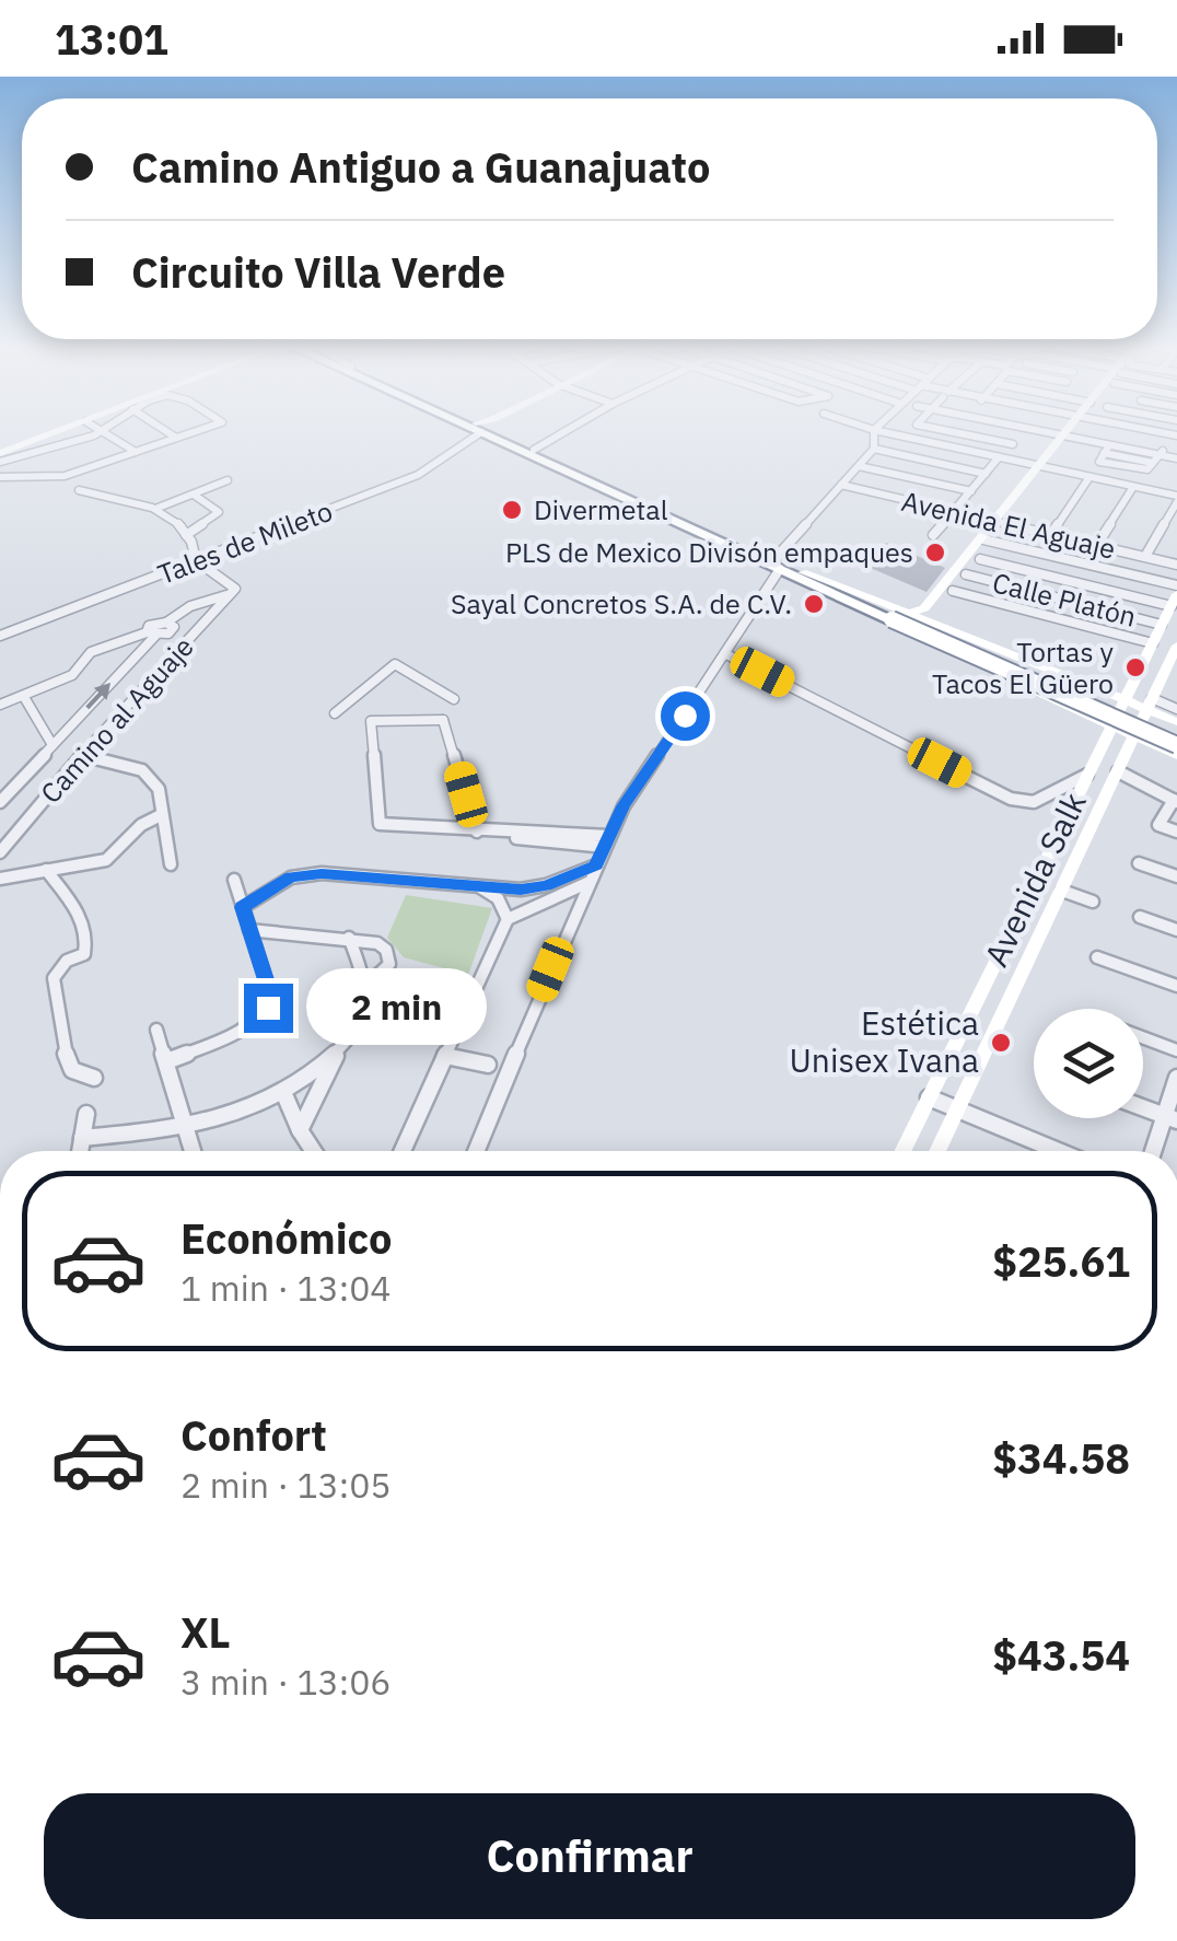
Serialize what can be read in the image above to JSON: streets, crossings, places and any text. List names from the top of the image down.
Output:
{
  "streets": {
    "street": [
      "Avenida El Aguaje",
      "Tales de Mileto",
      "Calle Platón",
      "Camino al Aguaje",
      "Avenida Salk"
    ]
  },
  "crossings": [
    ["Calle Platón", "Avenida Salk"]
  ],
  "places": [
    "Divermetal",
    "PLS de Mexico Divisón empaques",
    "Sayal Concretos S.A. de C.V.",
    "Tortas y Tacos El Güero",
    "Estética Unisex Ivana"
  ],
  "page": {
    "status": "13:01",
    "banner": ["Camino Antiguo a Guanajuato", "Circuito Villa Verde"],
    "bubble": "2 min",
    "list": [
      {
        "name": "Económico",
        "note": "1 min · 13:04",
        "value": "$25.61"
      },
      {
        "name": "Confort",
        "note": "2 min · 13:05",
        "value": "$34.58"
      },
      {
        "name": "XL",
        "note": "3 min · 13:06",
        "value": "$43.54"
      }
    ],
    "buttons": "Confirmar"
  }
}
